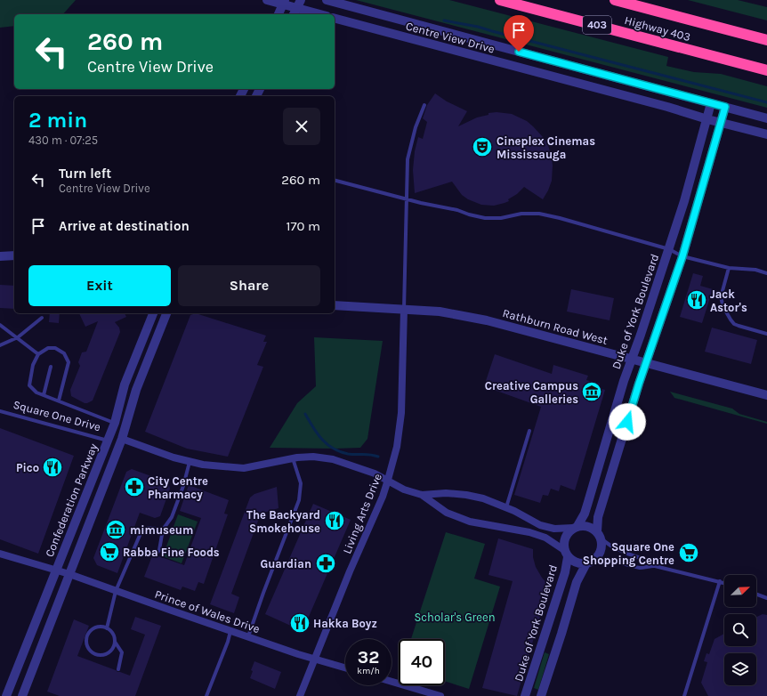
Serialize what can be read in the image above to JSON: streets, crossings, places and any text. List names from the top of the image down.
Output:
{
  "streets": {
    "highway": ["403", "Highway 403"],
    "street": [
      "Centre View Drive",
      "Duke of York Boulevard",
      "Rathburn Road West",
      "Confederation Parkway",
      "Living Arts Drive",
      "Prince of Wales Drive"
    ],
    "lane": ["Square One Drive"]
  },
  "crossings": [
    ["Centre View Drive", "Duke of York Boulevard"],
    ["Duke of York Boulevard", "Rathburn Road West"],
    ["Rathburn Road West", "Living Arts Drive"],
    ["Square One Drive", "Confederation Parkway"],
    ["Confederation Parkway", "Prince of Wales Drive"],
    ["Living Arts Drive", "Prince of Wales Drive"]
  ],
  "parks": ["Scholar's Green"],
  "places": {
    "theatre": ["Cineplex Cinemas Mississauga"],
    "restaurant": [
      "Jack Astor's",
      "Pico",
      "The Backyard Smokehouse",
      "Hakka Boyz"
    ],
    "museum": ["Creative Campus Galleries", "mimuseum"],
    "pharmacy": ["City Centre Pharmacy", "Guardian"],
    "supermarket": ["Rabba Fine Foods", "Square One Shopping Centre"]
  },
  "north": "top right",
  "page": {
    "turn": ["260 m", "Centre View Drive"],
    "heading": ["2 min", "430 m · 07:25"],
    "list": [
      {
        "name": "Turn left",
        "note": "Centre View Drive",
        "value": "260 m"
      },
      {
        "name": "Arrive at destination",
        "value": "170 m"
      }
    ],
    "buttons": ["Exit", "Share"],
    "speed": "32 km/h",
    "limit": "40"
  }
}
